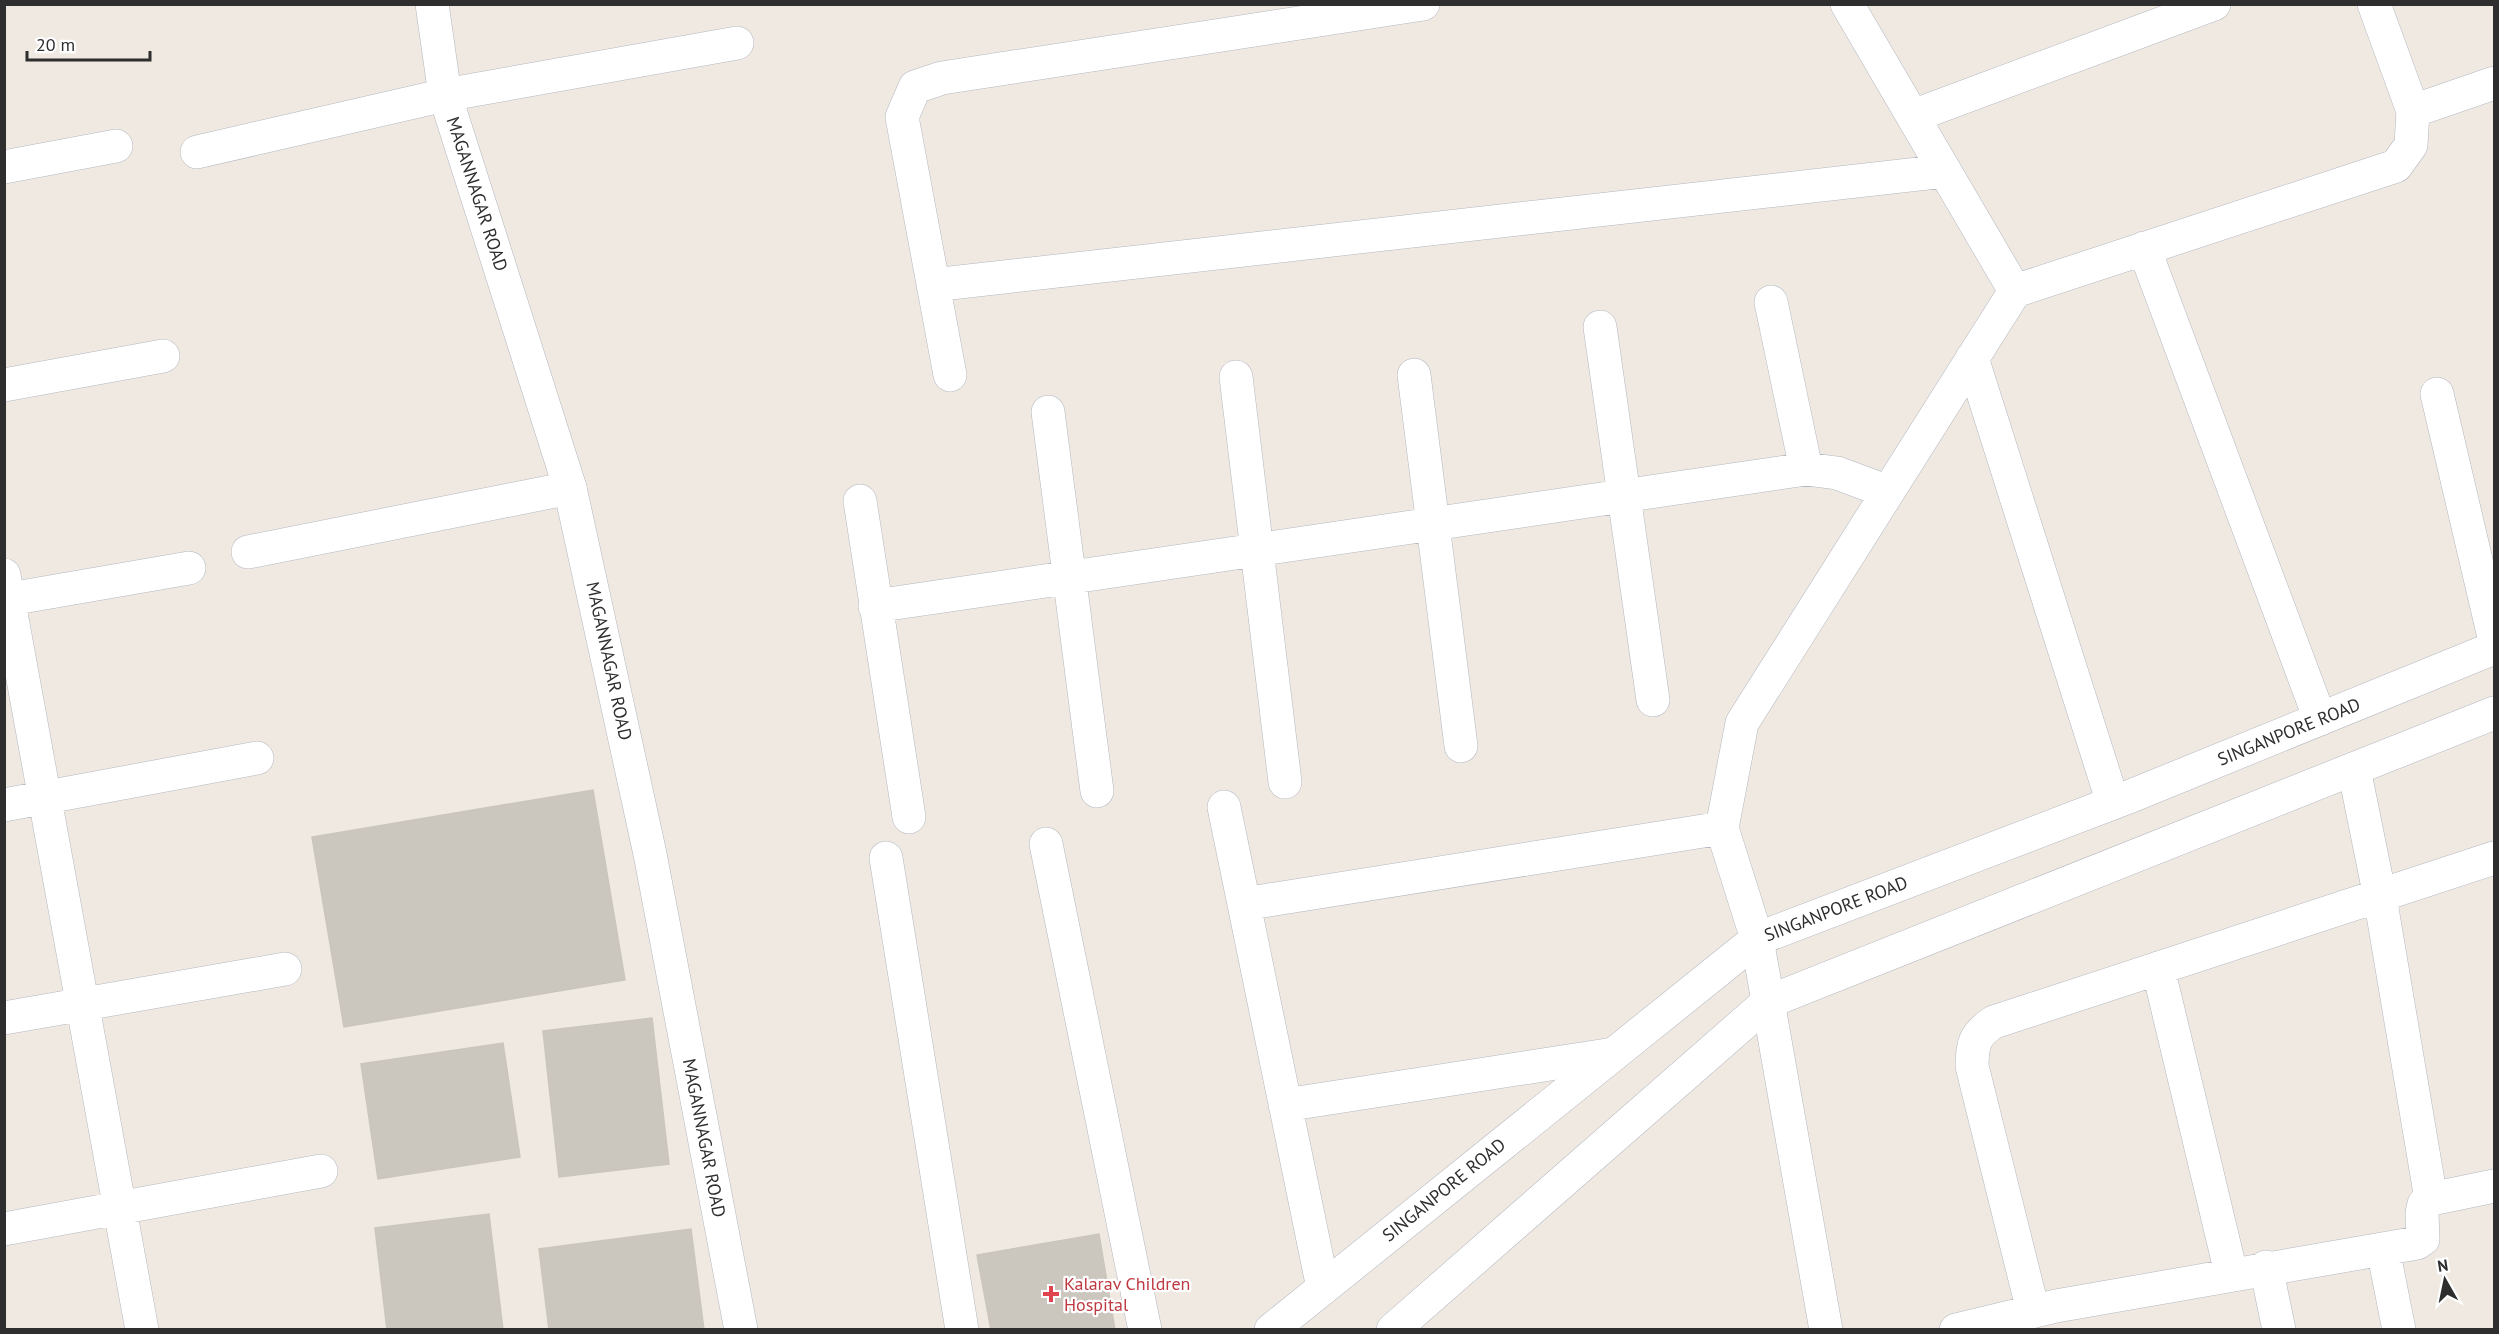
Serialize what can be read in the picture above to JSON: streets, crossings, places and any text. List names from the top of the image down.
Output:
{
  "streets": {
    "street": ["MAGANNAGAR ROAD", "SINGANPORE ROAD"]
  },
  "places": {
    "health": ["Kalarav Children Hospital"]
  },
  "scale_bar": "20 m",
  "north": "top"
}
